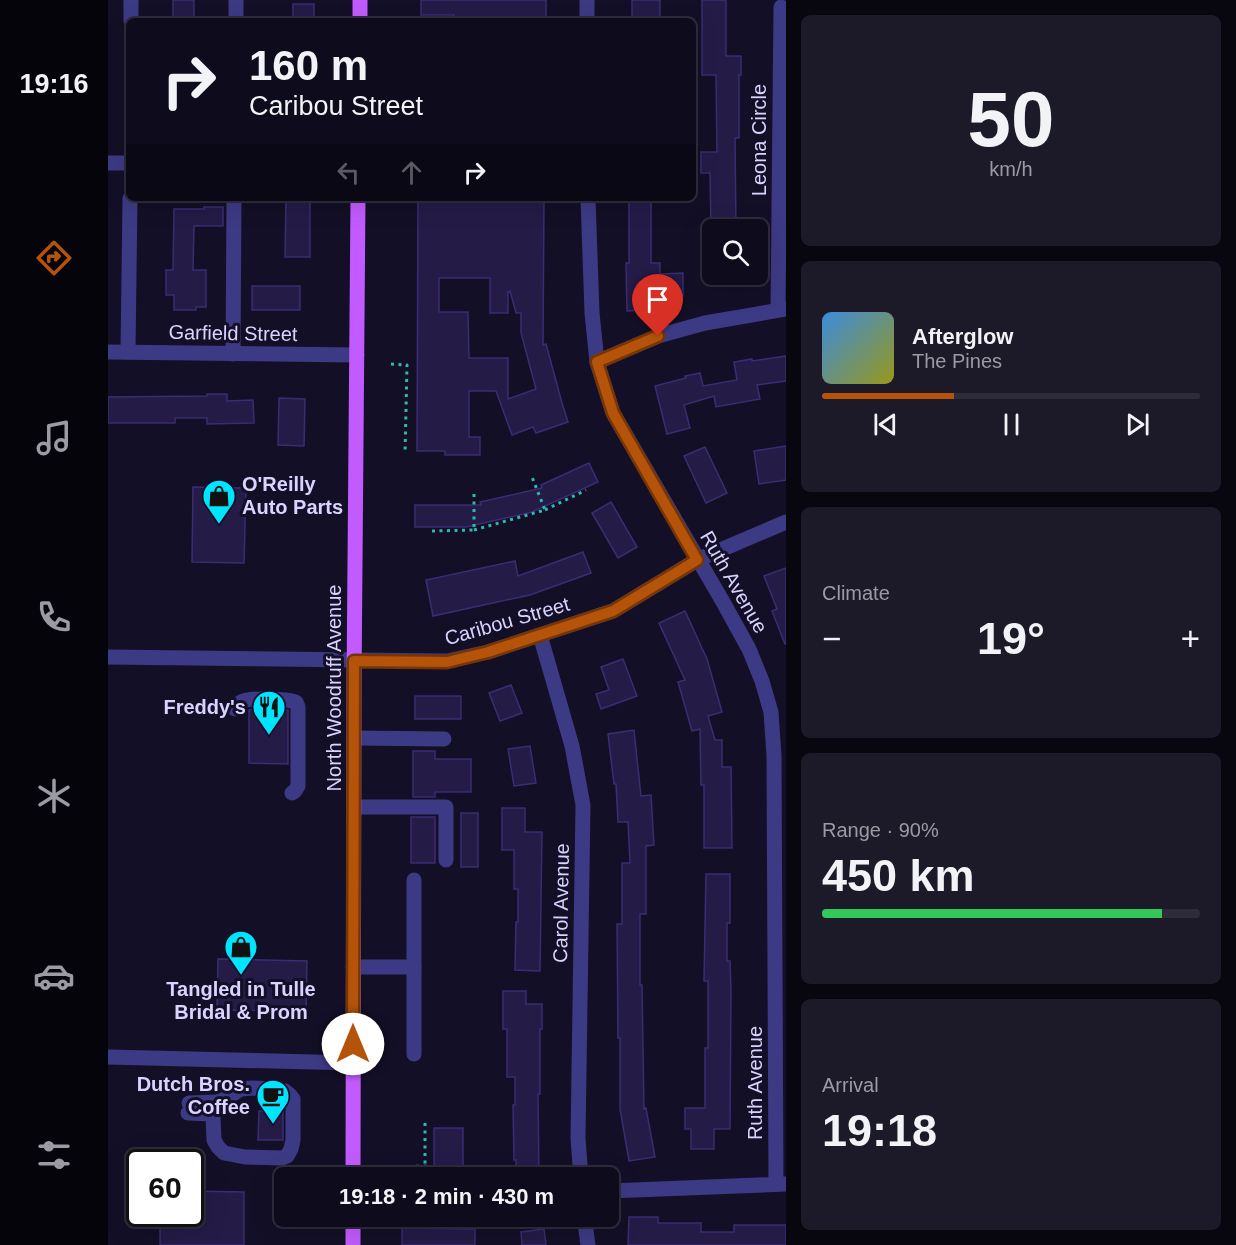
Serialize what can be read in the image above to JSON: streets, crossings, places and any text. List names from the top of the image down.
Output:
{
  "streets": {
    "main road": ["North Woodruff Avenue"],
    "street": [
      "Leona Circle",
      "Garfield Street",
      "Ruth Avenue",
      "Caribou Street",
      "Carol Avenue"
    ]
  },
  "crossings": [
    ["Garfield Street", "North Woodruff Avenue"],
    ["Ruth Avenue", "Caribou Street"],
    ["Caribou Street", "North Woodruff Avenue"],
    ["Caribou Street", "Carol Avenue"]
  ],
  "places": {
    "shop": ["O'Reilly Auto Parts", "Tangled in Tulle Bridal & Prom"],
    "restaurant": ["Freddy's"],
    "cafe": ["Dutch Bros. Coffee"]
  },
  "page": {
    "tabs": "19:16",
    "tile": [
      ["50", "km/h"],
      "Climate",
      ["Range · 90%", "450 km"],
      ["Arrival", "19:18"]
    ],
    "turn": ["160 m", "Caribou Street"],
    "song": ["Afterglow", "The Pines"],
    "heat": ["−", "19°", "+"],
    "limit": "60",
    "trip": "19:18 · 2 min · 430 m"
  }
}
